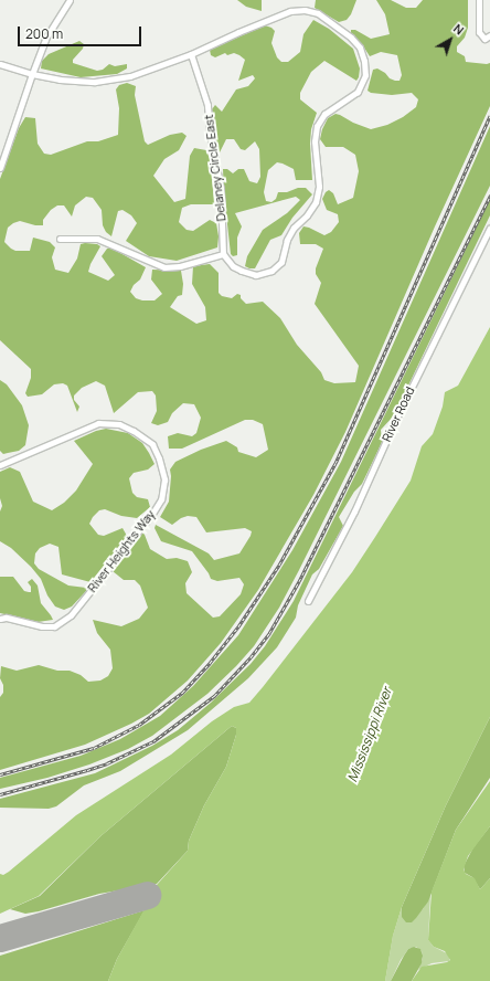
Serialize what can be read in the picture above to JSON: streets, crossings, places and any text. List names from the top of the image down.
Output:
{
  "streets": {
    "street": ["Delaney Circle East", "River Road", "River Heights Way"]
  },
  "water": ["Mississippi River"],
  "scale_bar": "200 m",
  "north": "top right"
}
